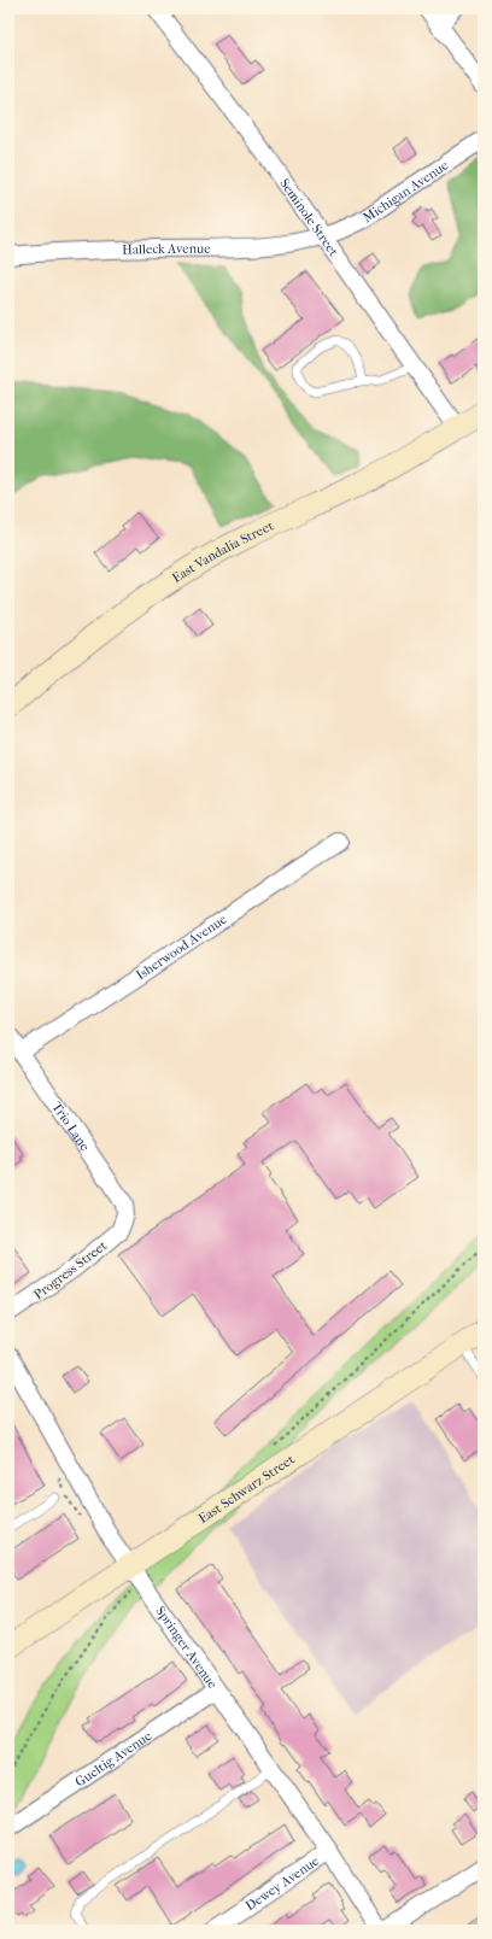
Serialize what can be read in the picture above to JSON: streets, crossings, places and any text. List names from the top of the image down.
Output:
{
  "streets": {
    "street": [
      "Michigan Avenue",
      "Seminole Street",
      "Halleck Avenue",
      "East Vandalia Street",
      "Isherwood Avenue",
      "Trio Lane",
      "Progress Street",
      "East Schwarz Street",
      "Springer Avenue",
      "Gueltig Avenue",
      "Dewey Avenue"
    ]
  },
  "crossings": [
    ["Michigan Avenue", "Seminole Street"],
    ["Michigan Avenue", "Halleck Avenue"],
    ["Seminole Street", "Halleck Avenue"],
    ["Seminole Street", "East Vandalia Street"],
    ["Isherwood Avenue", "Trio Lane"],
    ["Trio Lane", "Progress Street"],
    ["East Schwarz Street", "Springer Avenue"],
    ["Springer Avenue", "Gueltig Avenue"],
    ["Springer Avenue", "Dewey Avenue"]
  ]
}
